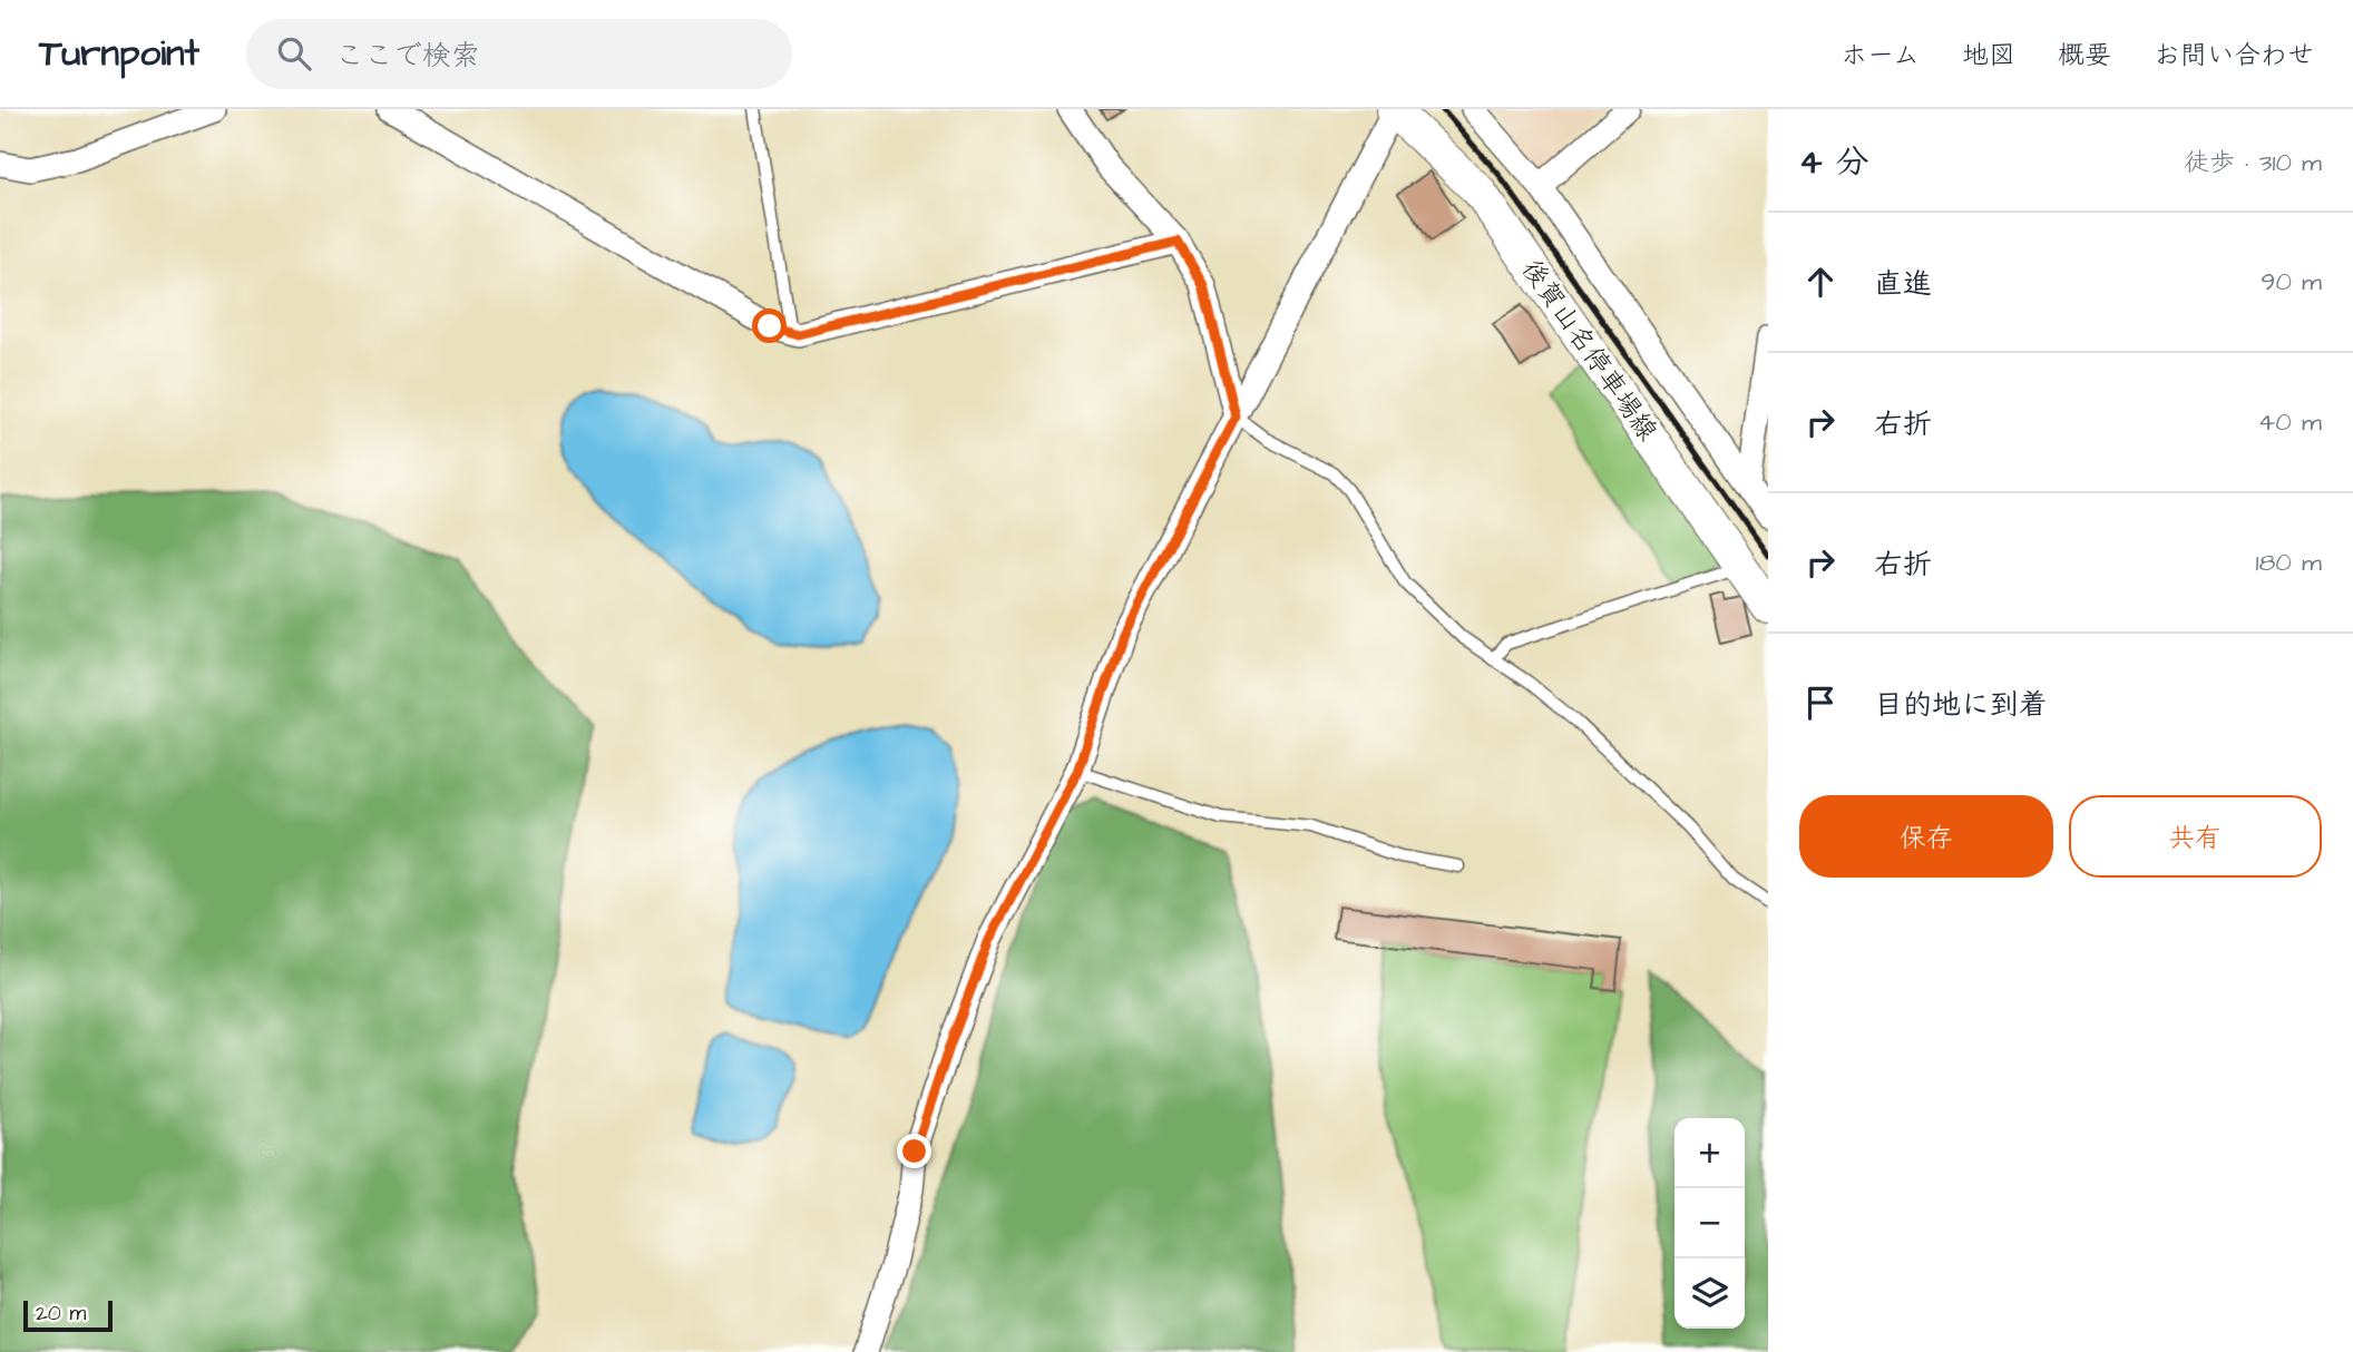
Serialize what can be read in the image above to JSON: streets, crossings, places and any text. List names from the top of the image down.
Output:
{
  "streets": {
    "main road": ["後賀山名停車場線"]
  },
  "scale_bar": "20 m",
  "page": {
    "header": "Turnpoint",
    "search": "ここで検索",
    "nav": [
      "ホーム",
      "地図",
      "概要",
      "お問い合わせ"
    ],
    "heading": ["4 分", "徒歩 · 310 m"],
    "list": [
      ["直進", "90 m"],
      ["右折", "40 m"],
      ["右折", "180 m"],
      "目的地に到着"
    ],
    "buttons": ["保存", "共有"],
    "map_buttons": ["+", "−"],
    "scale": "20 m"
  }
}
